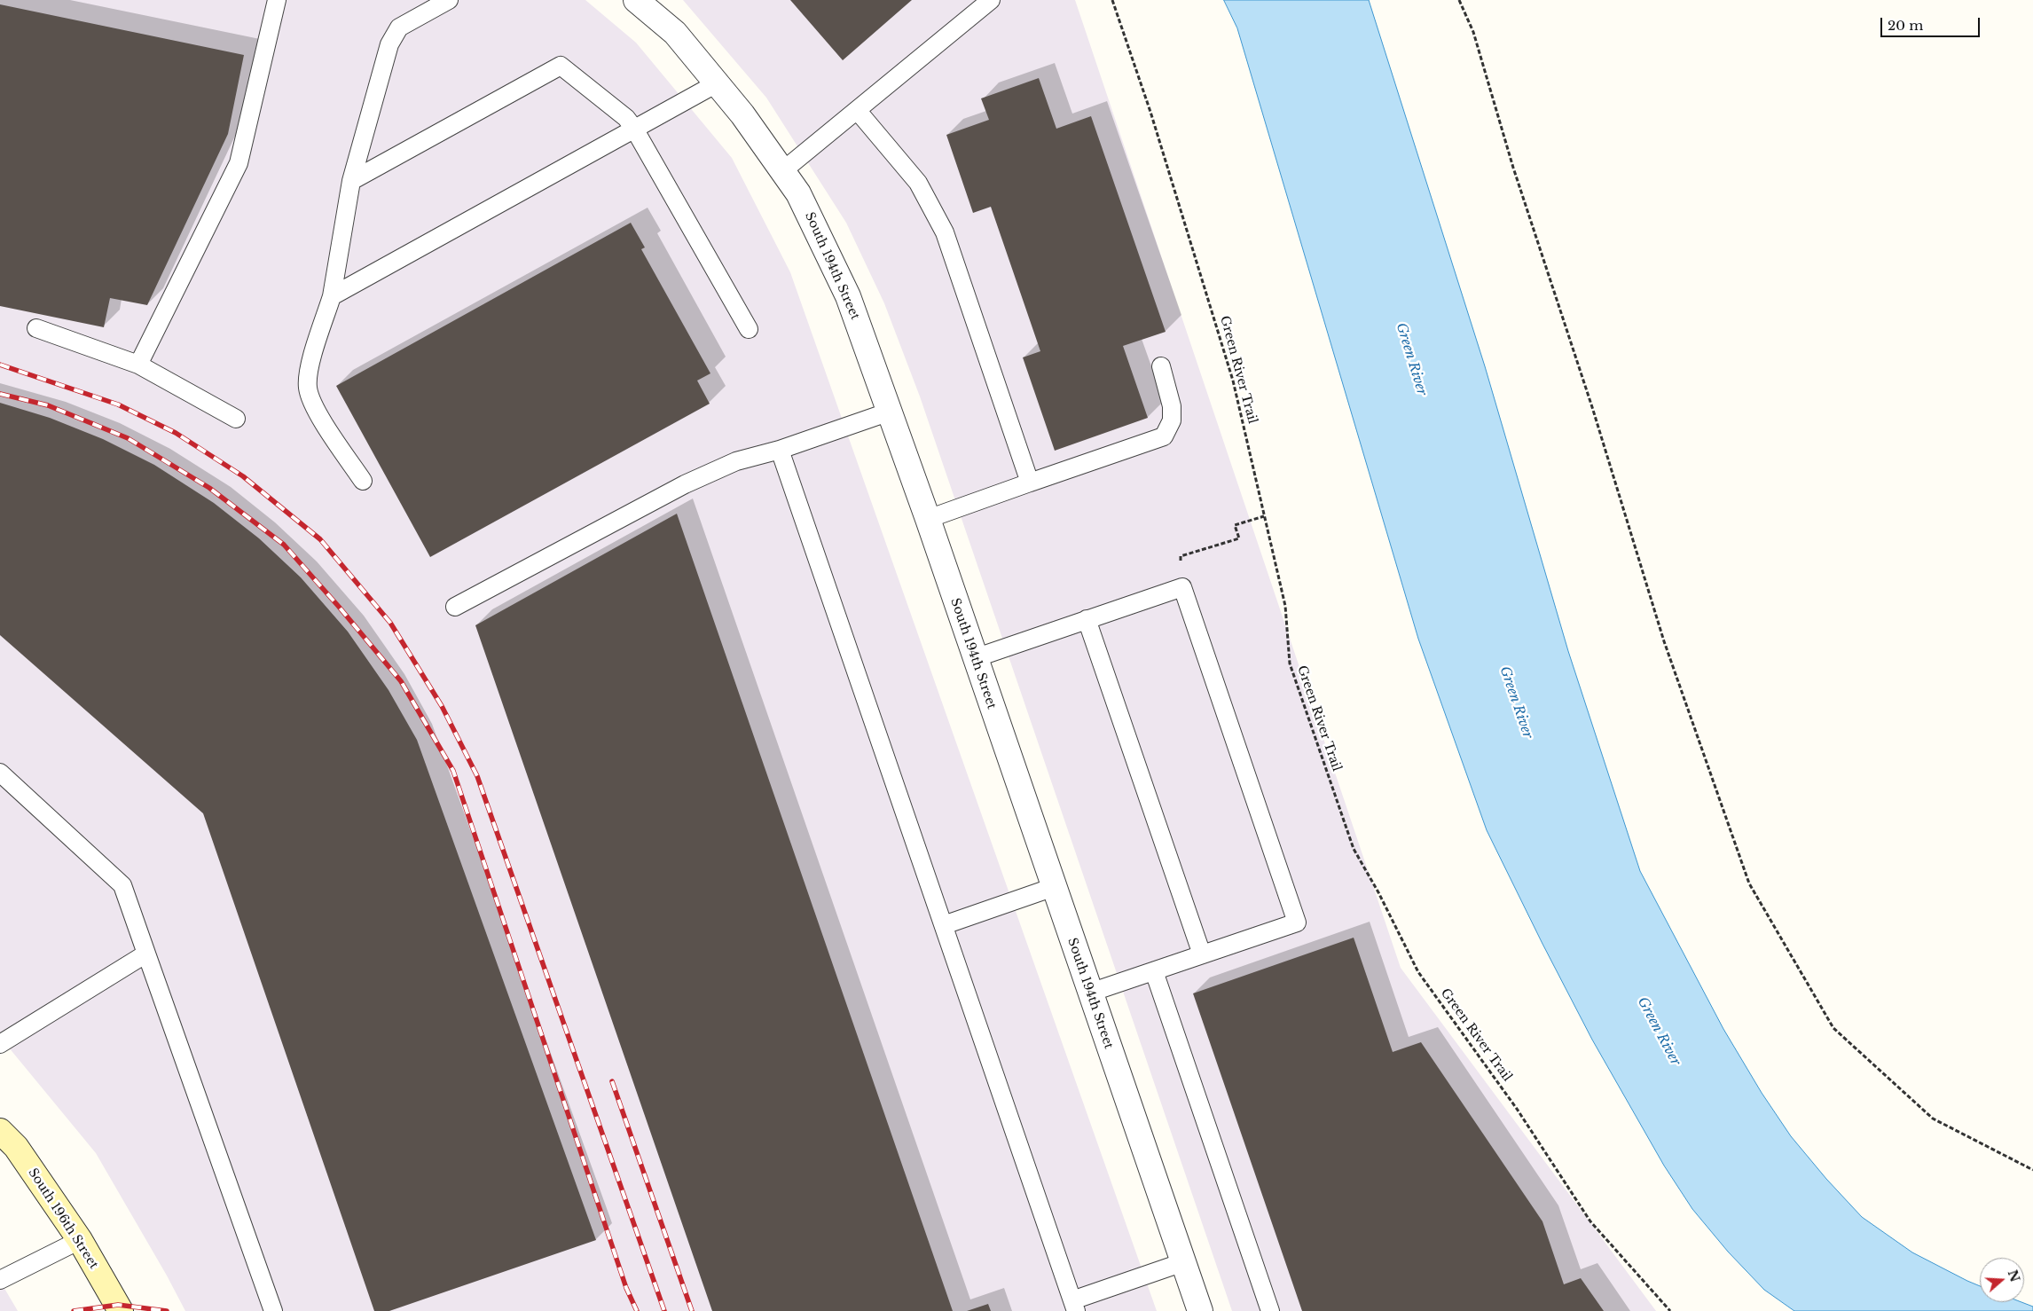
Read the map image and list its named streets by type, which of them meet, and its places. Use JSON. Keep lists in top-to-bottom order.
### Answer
{
  "streets": {
    "main road": ["South 196th Street"],
    "street": ["South 194th Street"],
    "path": ["Green River Trail"]
  },
  "water": ["Green River"],
  "scale_bar": "20 m",
  "north": "right"
}
